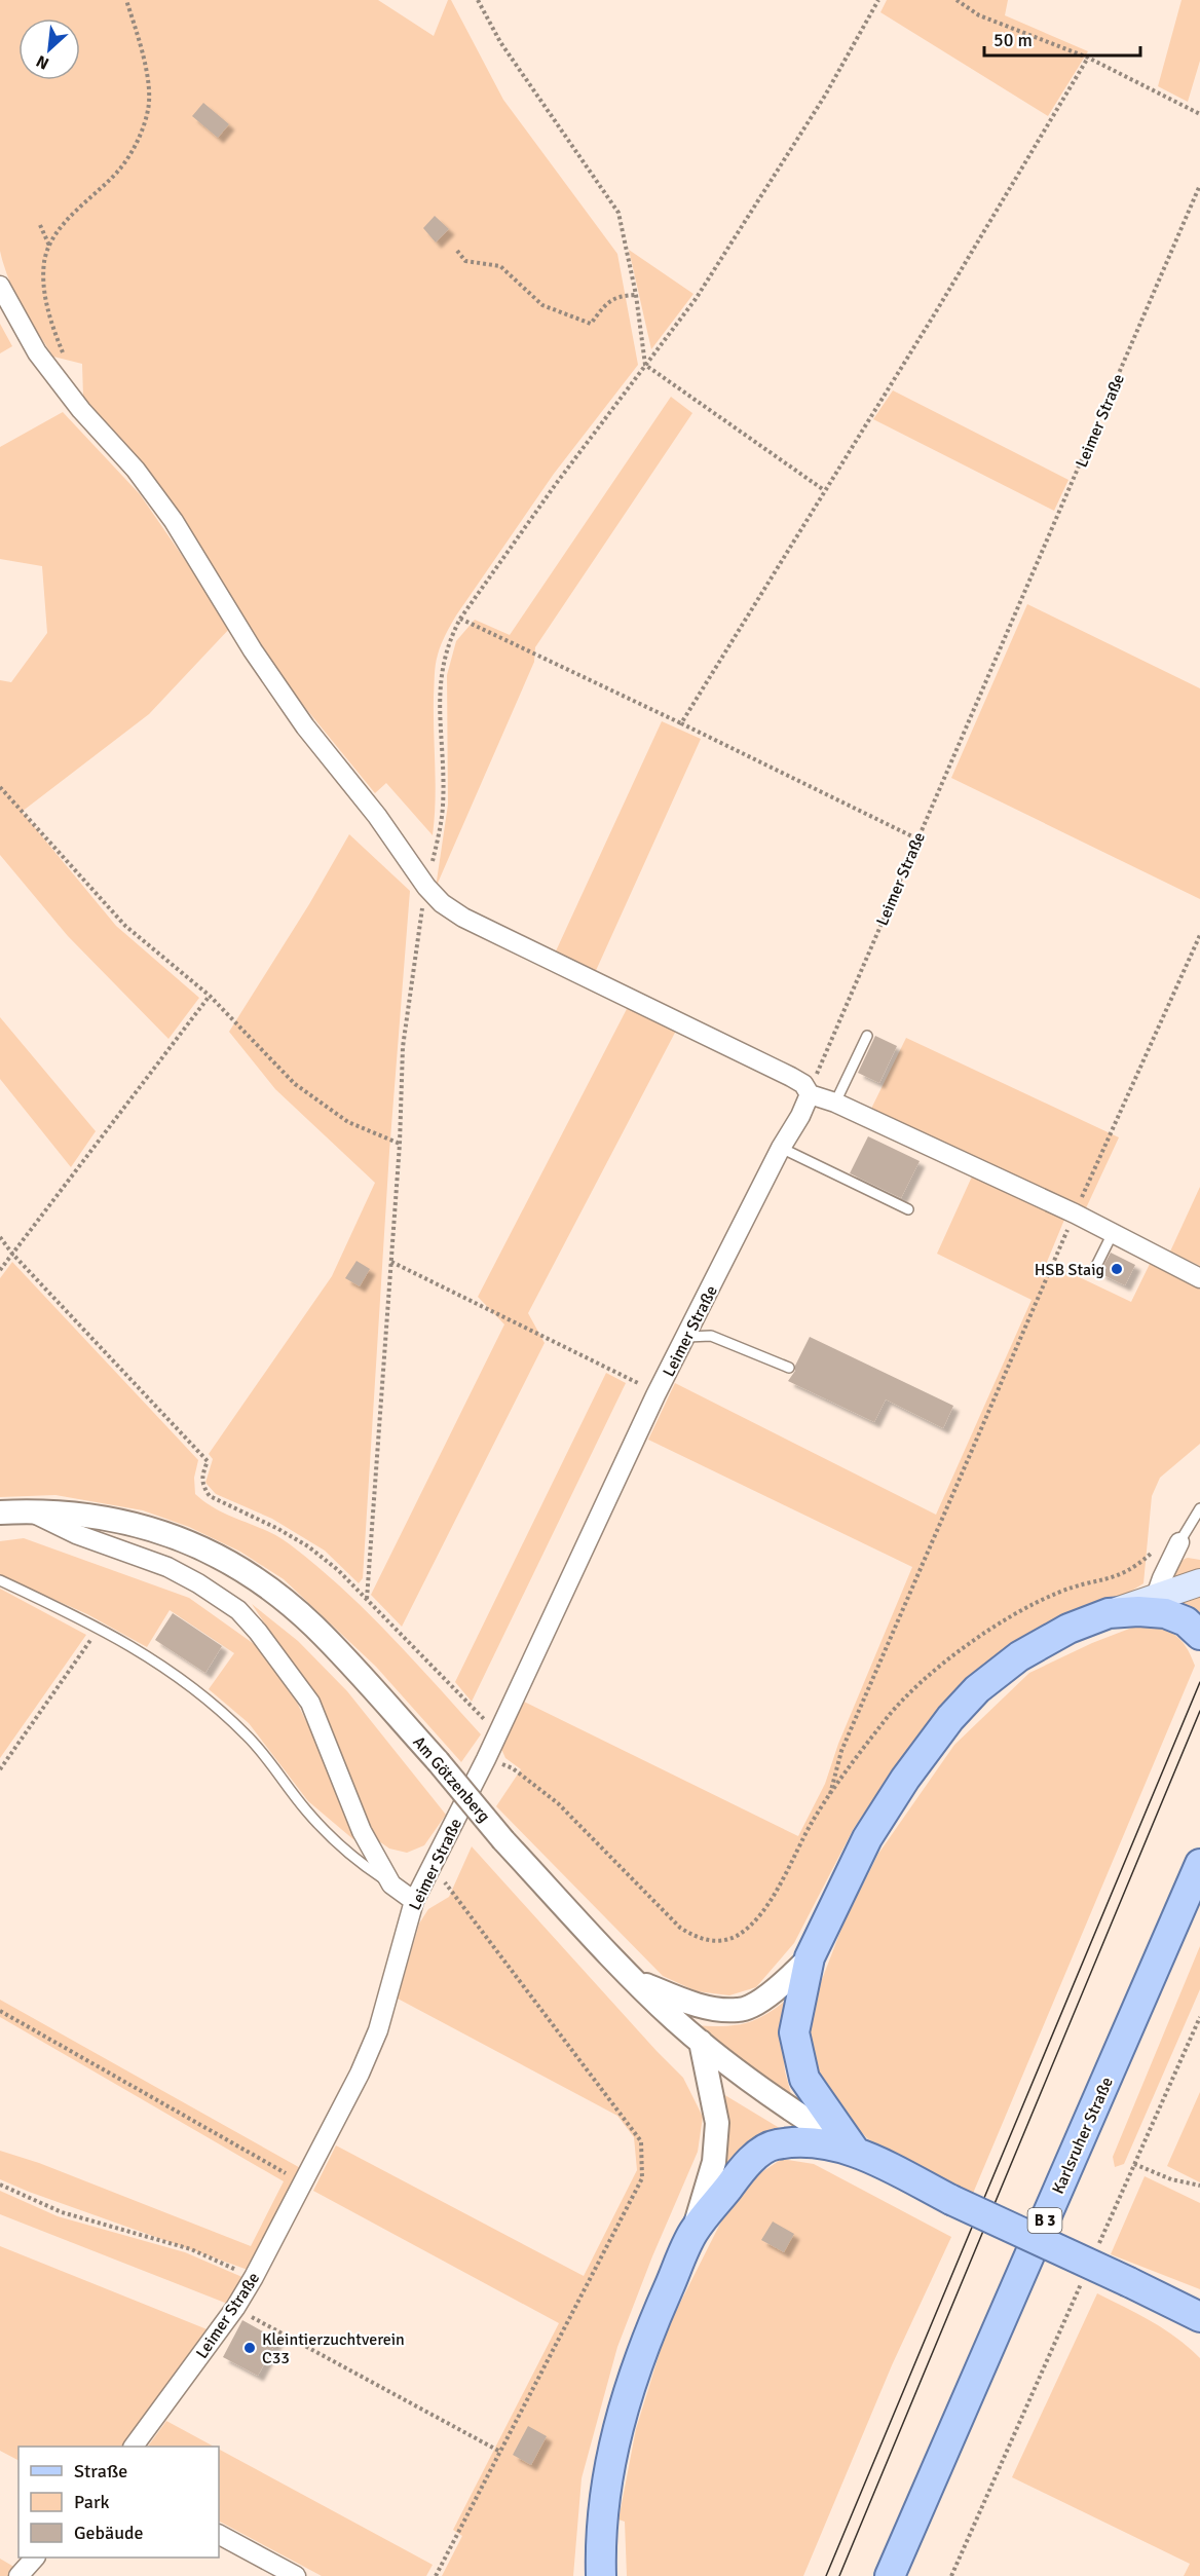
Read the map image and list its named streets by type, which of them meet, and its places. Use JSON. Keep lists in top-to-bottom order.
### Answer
{
  "streets": {
    "main road": ["Karlsruher Straße", "B 3"],
    "street": ["Leimer Straße", "Am Götzenberg"]
  },
  "crossings": [
    ["Am Götzenberg", "B 3"]
  ],
  "places": ["HSB Staig", "Kleintierzuchtverein C33"],
  "legend": ["Straße", "Park", "Gebäude"],
  "scale_bar": "50 m",
  "north": "bottom left"
}
